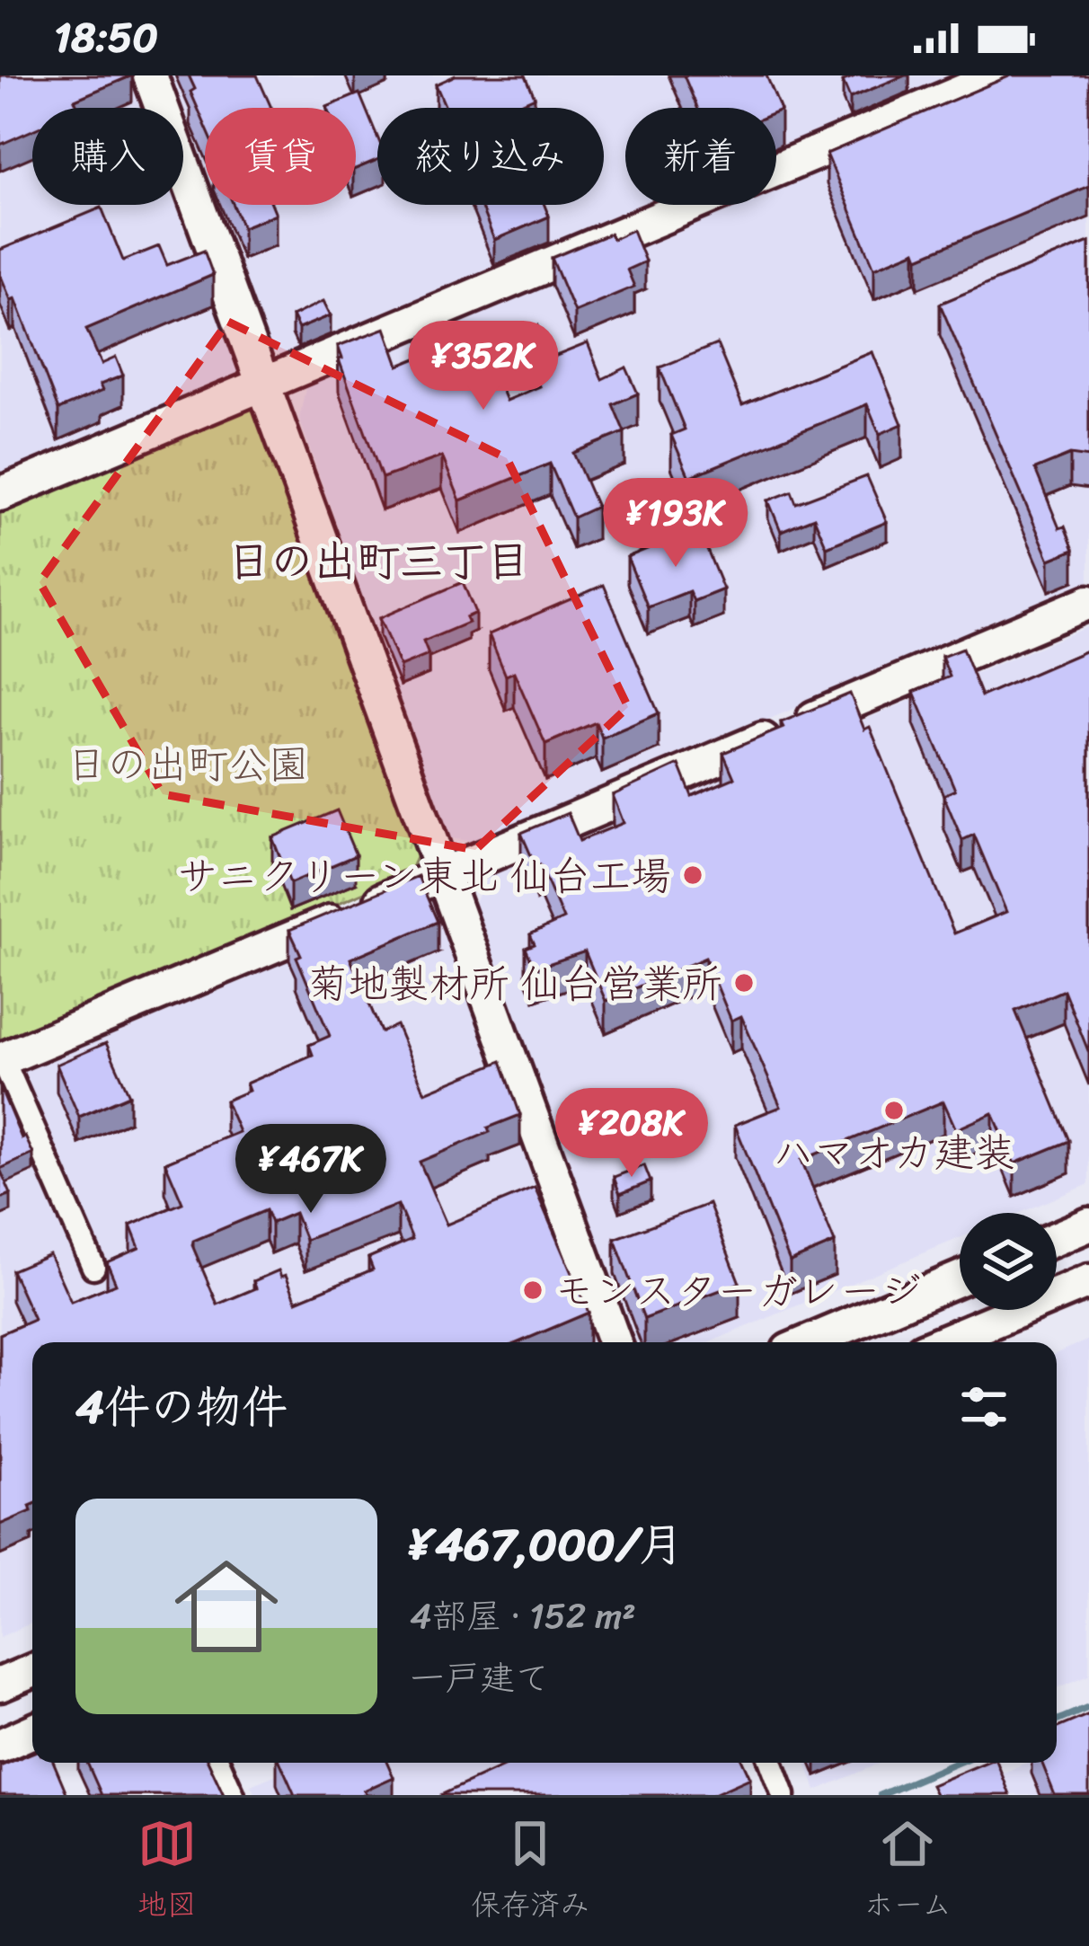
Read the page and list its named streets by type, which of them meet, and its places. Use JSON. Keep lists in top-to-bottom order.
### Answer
{
  "districts": ["日の出町三丁目"],
  "parks": ["日の出町公園"],
  "places": [
    "サニクリーン東北 仙台工場",
    "菊地製材所 仙台営業所",
    "ハマオカ建装",
    "モンスターガレージ"
  ],
  "page": {
    "status": "18:50",
    "chip": [
      "購入",
      "賃貸",
      "絞り込み",
      "新着"
    ],
    "price": [
      "¥352K",
      "¥193K",
      "¥208K",
      "¥467K"
    ],
    "heading": "4件の物件",
    "list": [
      {
        "name": "¥467,000/月",
        "note": "4部屋 · 152 m² · 一戸建て"
      }
    ],
    "tabs": ["地図", "保存済み", "ホーム"]
  }
}
